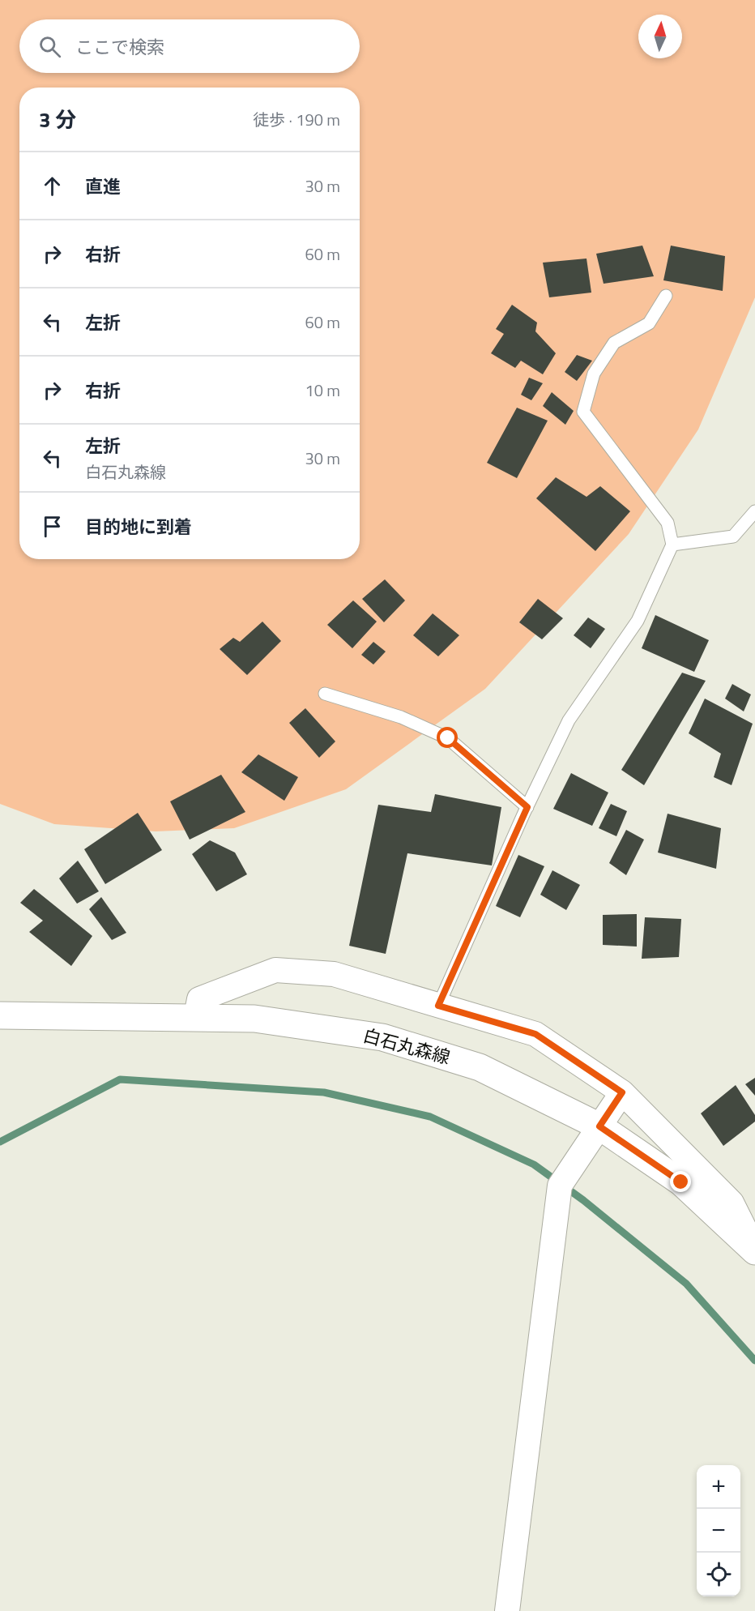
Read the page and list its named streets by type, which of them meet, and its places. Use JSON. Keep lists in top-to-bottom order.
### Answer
{
  "streets": {
    "main road": ["白石丸森線"]
  },
  "north": "top",
  "page": {
    "search": "ここで検索",
    "heading": ["3 分", "徒歩 · 190 m"],
    "list": [
      ["直進", "30 m"],
      ["右折", "60 m"],
      ["左折", "60 m"],
      ["右折", "10 m"],
      ["左折", "白石丸森線", "30 m"],
      "目的地に到着"
    ],
    "map_buttons": ["+", "−"]
  }
}
